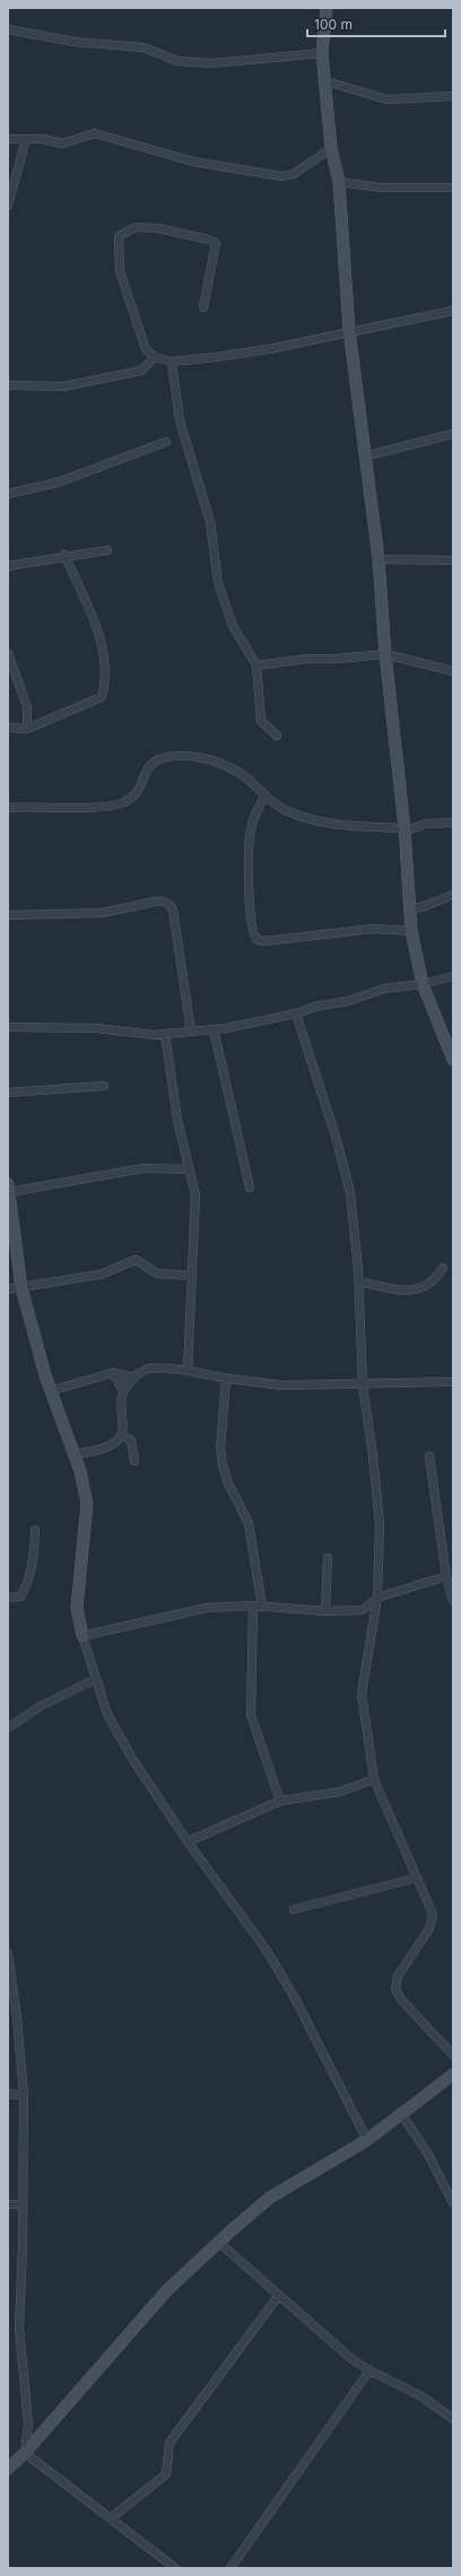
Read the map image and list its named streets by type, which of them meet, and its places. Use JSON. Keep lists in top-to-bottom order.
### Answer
{
  "scale_bar": "100 m"
}
